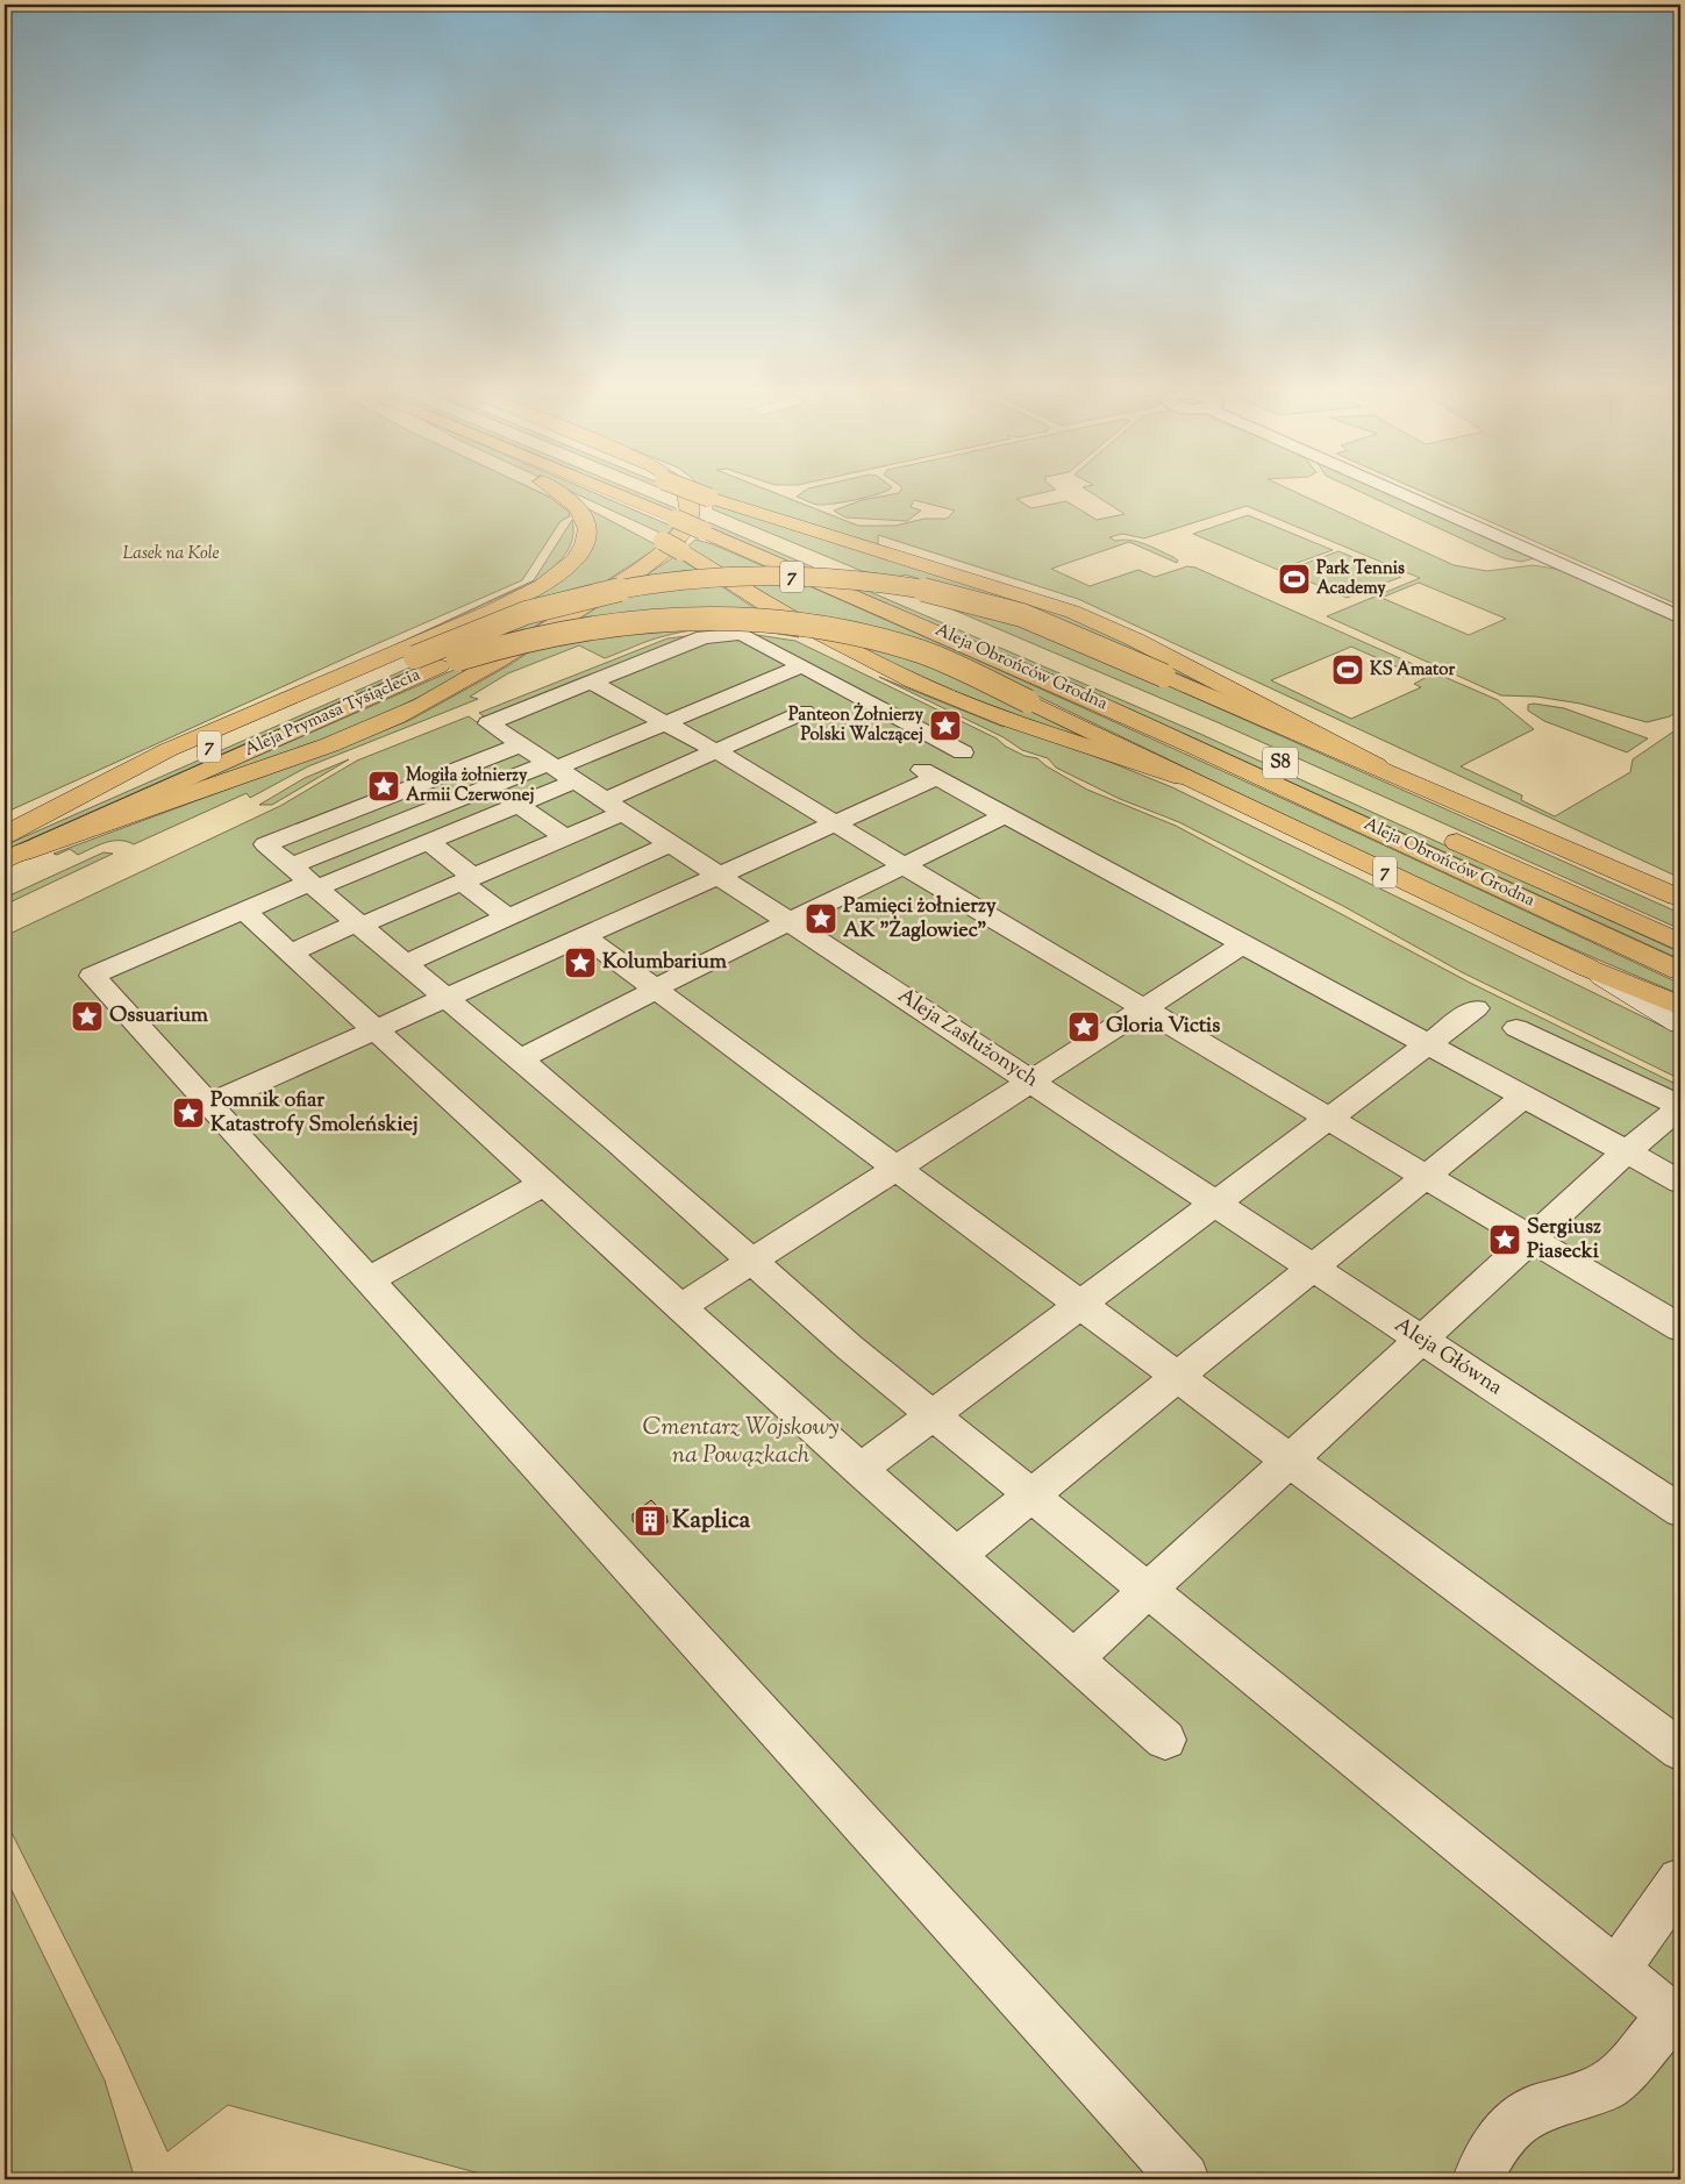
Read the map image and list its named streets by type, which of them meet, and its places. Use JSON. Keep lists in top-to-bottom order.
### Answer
{
  "streets": {
    "main road": [
      "7",
      "Aleja Obrońców Grodna",
      "Aleja Prymasa Tysiąclecia",
      "S8"
    ],
    "street": ["Aleja Zasłużonych", "Aleja Główna"]
  },
  "crossings": [
    ["7", "Aleja Obrońców Grodna"],
    ["7", "Aleja Prymasa Tysiąclecia"],
    ["Aleja Obrońców Grodna", "Aleja Prymasa Tysiąclecia"],
    ["Aleja Zasłużonych", "Aleja Główna"]
  ],
  "parks": ["Lasek na Kole", "Cmentarz Wojskowy na Powązkach"],
  "places": {
    "sports": ["Park Tennis Academy", "KS Amator"],
    "place": [
      "Panteon Żołnierzy Polski Walczącej",
      "Mogiła żołnierzy Armii Czerwonej",
      "Pamięci żołnierzy AK \"Żaglowiec\"",
      "Kolumbarium",
      "Ossuarium",
      "Gloria Victis",
      "Pomnik ofiar Katastrofy Smoleńskiej",
      "Sergiusz Piasecki"
    ],
    "building": ["Kaplica"]
  }
}
